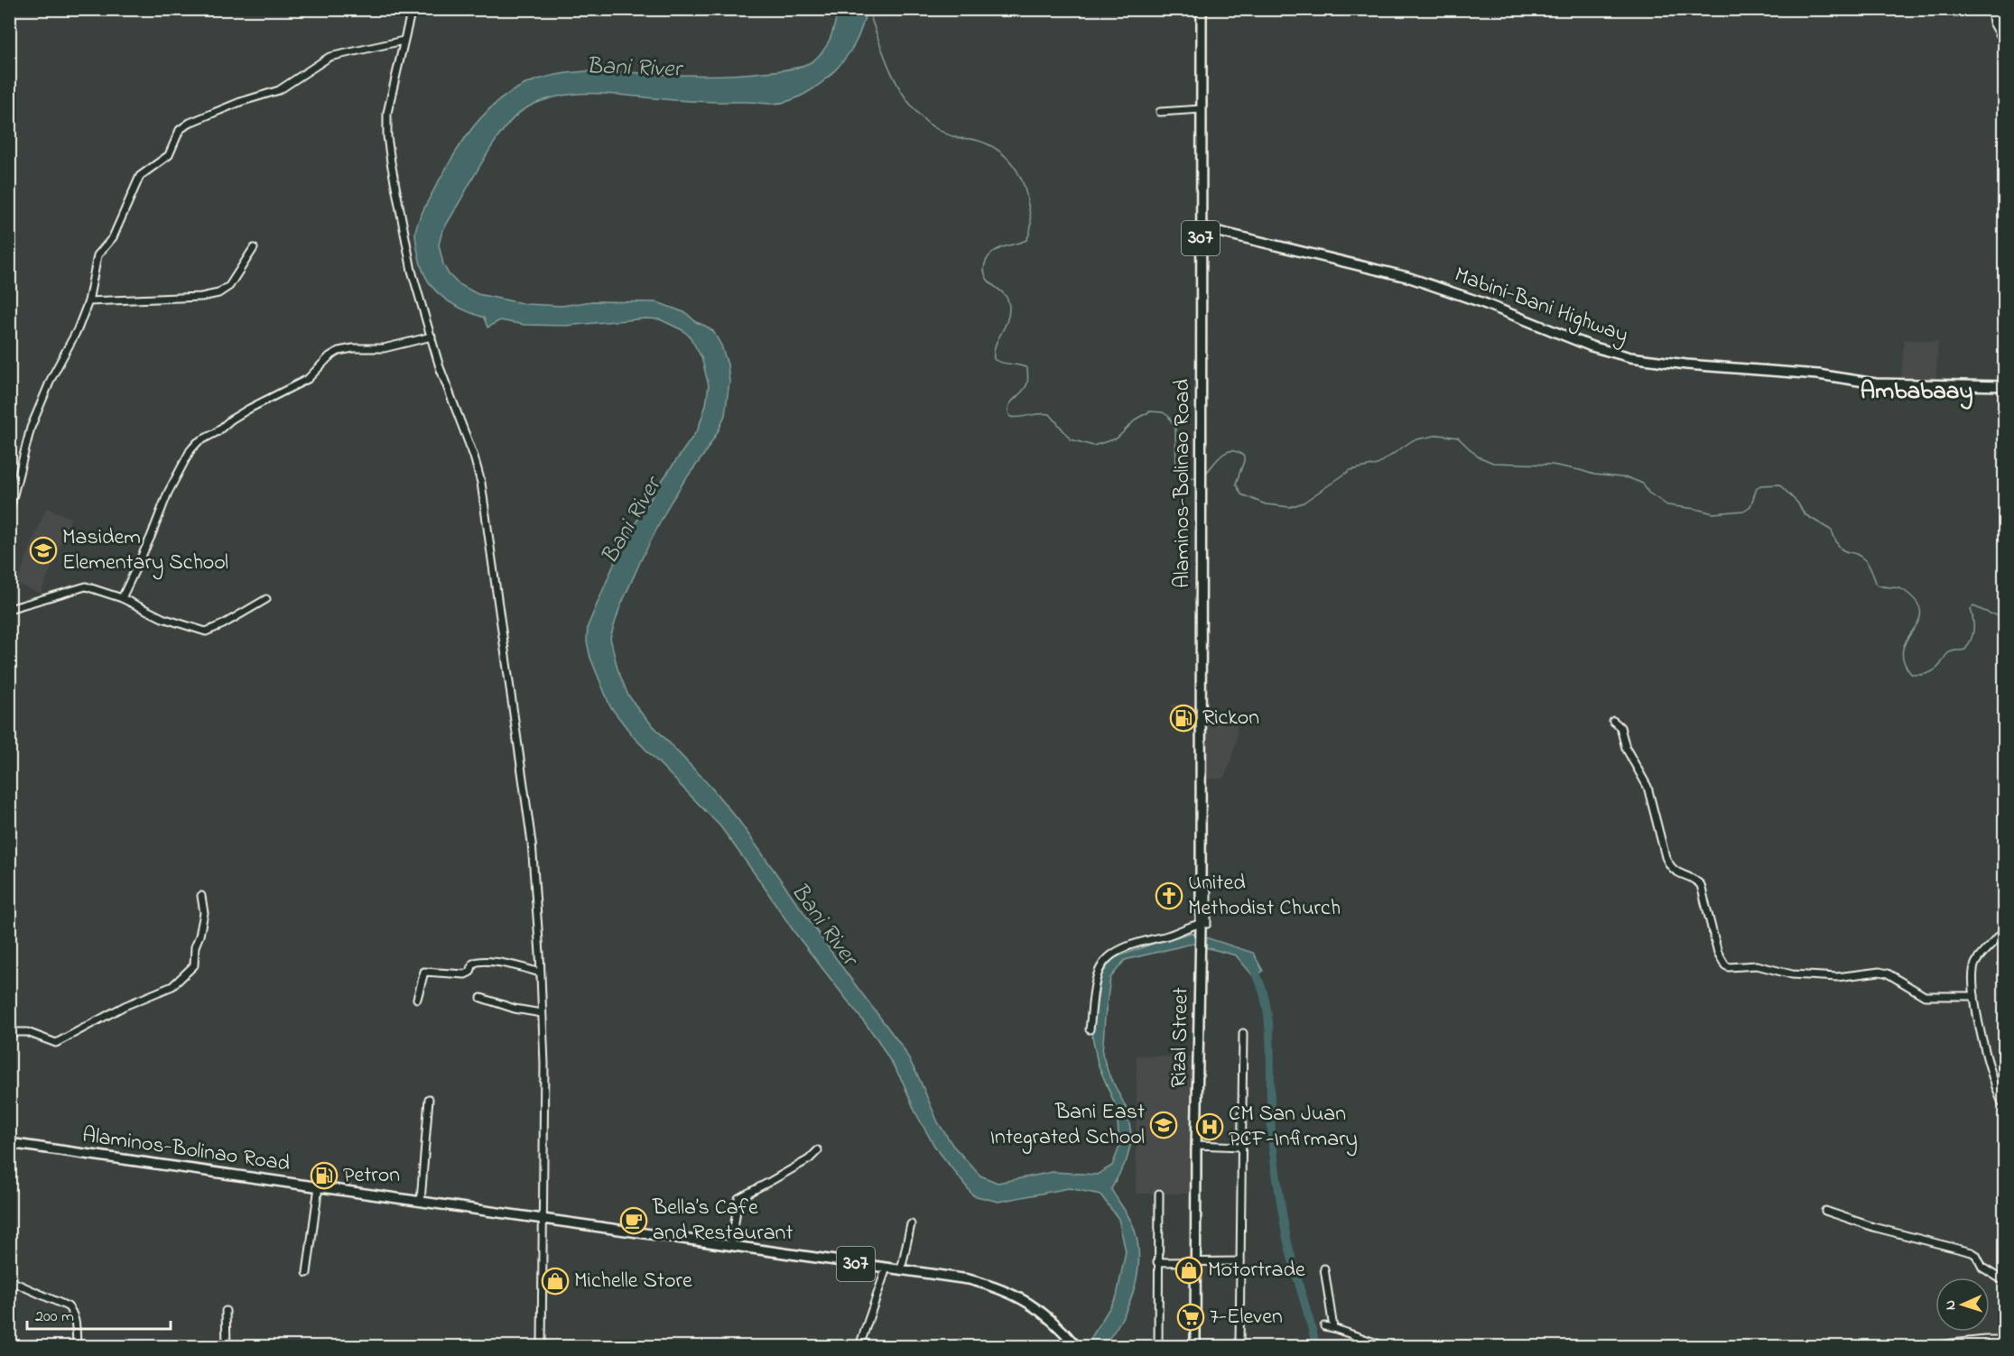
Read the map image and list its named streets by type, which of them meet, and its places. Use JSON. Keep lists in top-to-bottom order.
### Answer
{
  "streets": {
    "main road": [
      "307",
      "Mabini-Bani Highway",
      "Alaminos-Bolinao Road",
      "Rizal Street"
    ]
  },
  "crossings": [
    ["Mabini-Bani Highway", "Alaminos-Bolinao Road"],
    ["Alaminos-Bolinao Road", "Rizal Street"]
  ],
  "districts": ["Ambabaay"],
  "water": ["Bani River"],
  "places": {
    "school or university": ["Masidem Elementary School", "Bani East Integrated School"],
    "fuel station": ["Rickon", "Petron"],
    "church": ["United Methodist Church"],
    "hospital": ["CM San Juan PCF-Infirmary"],
    "cafe": ["Bella’s Cafe and Restaurant"],
    "shop": ["Motortrade", "Michelle Store"],
    "supermarket": ["7-Eleven"]
  },
  "scale_bar": "200 m",
  "north": "left"
}
